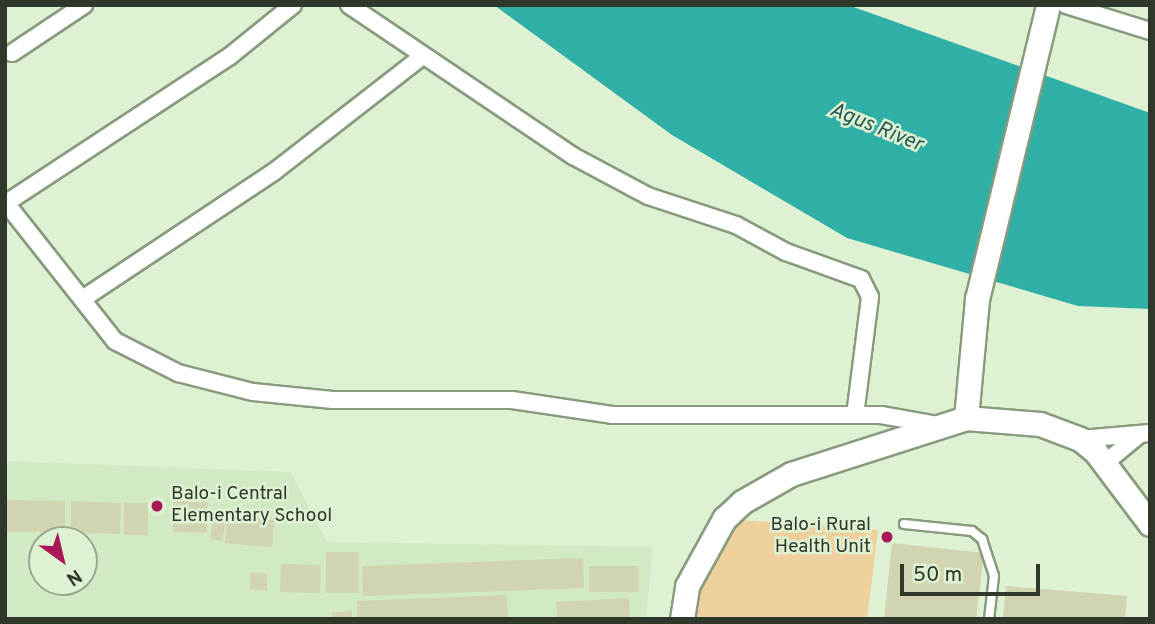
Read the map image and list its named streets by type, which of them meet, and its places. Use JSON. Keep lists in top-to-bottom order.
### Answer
{
  "water": ["Agus River"],
  "places": ["Balo-i Central Elementary School", "Balo-i Rural Health Unit"],
  "scale_bar": "50 m",
  "north": "bottom right"
}
